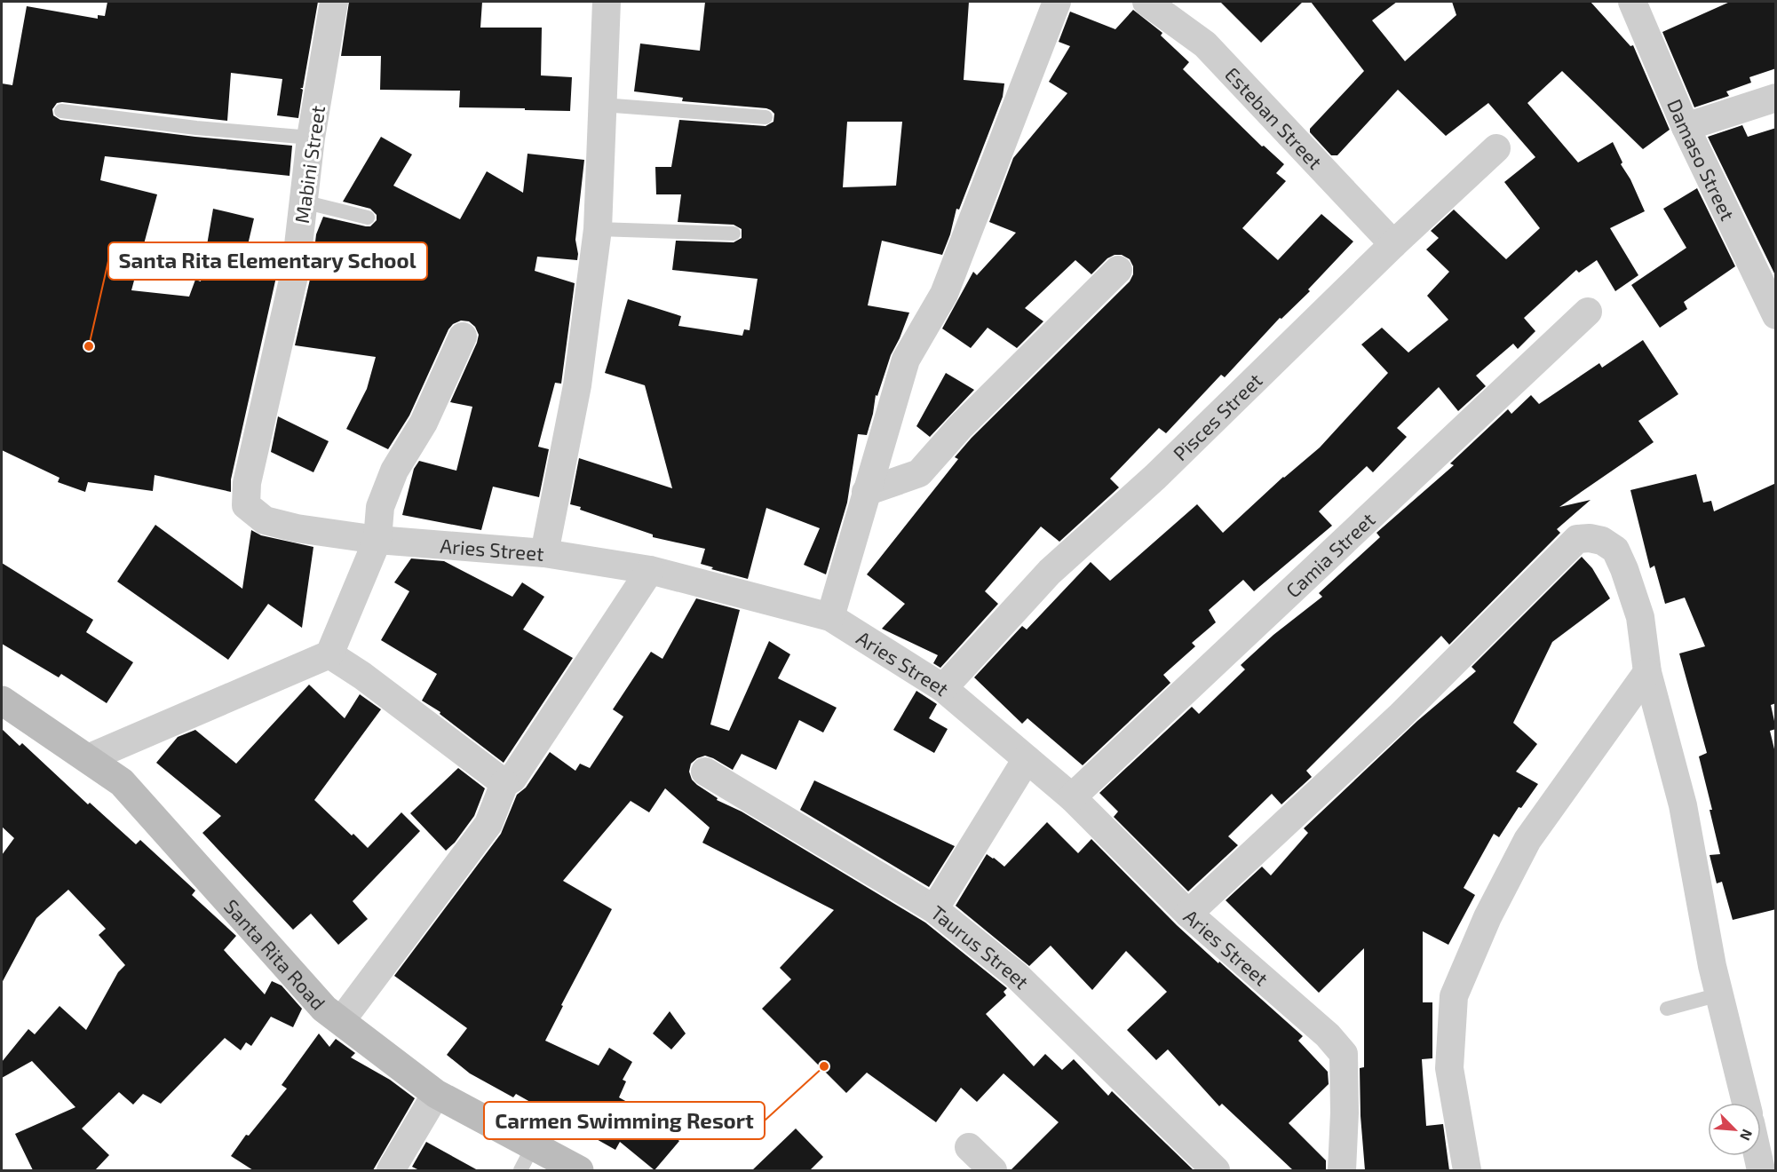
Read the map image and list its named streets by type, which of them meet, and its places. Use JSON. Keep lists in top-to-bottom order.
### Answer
{
  "streets": {
    "main road": ["Santa Rita Road"],
    "street": [
      "Esteban Street",
      "Damaso Street",
      "Mabini Street",
      "Pisces Street",
      "Aries Street",
      "Camia Street",
      "Taurus Street"
    ]
  },
  "crossings": [
    ["Esteban Street", "Pisces Street"],
    ["Mabini Street", "Aries Street"],
    ["Pisces Street", "Aries Street"],
    ["Aries Street", "Camia Street"]
  ],
  "places": ["Santa Rita Elementary School", "Carmen Swimming Resort"],
  "north": "bottom right"
}
